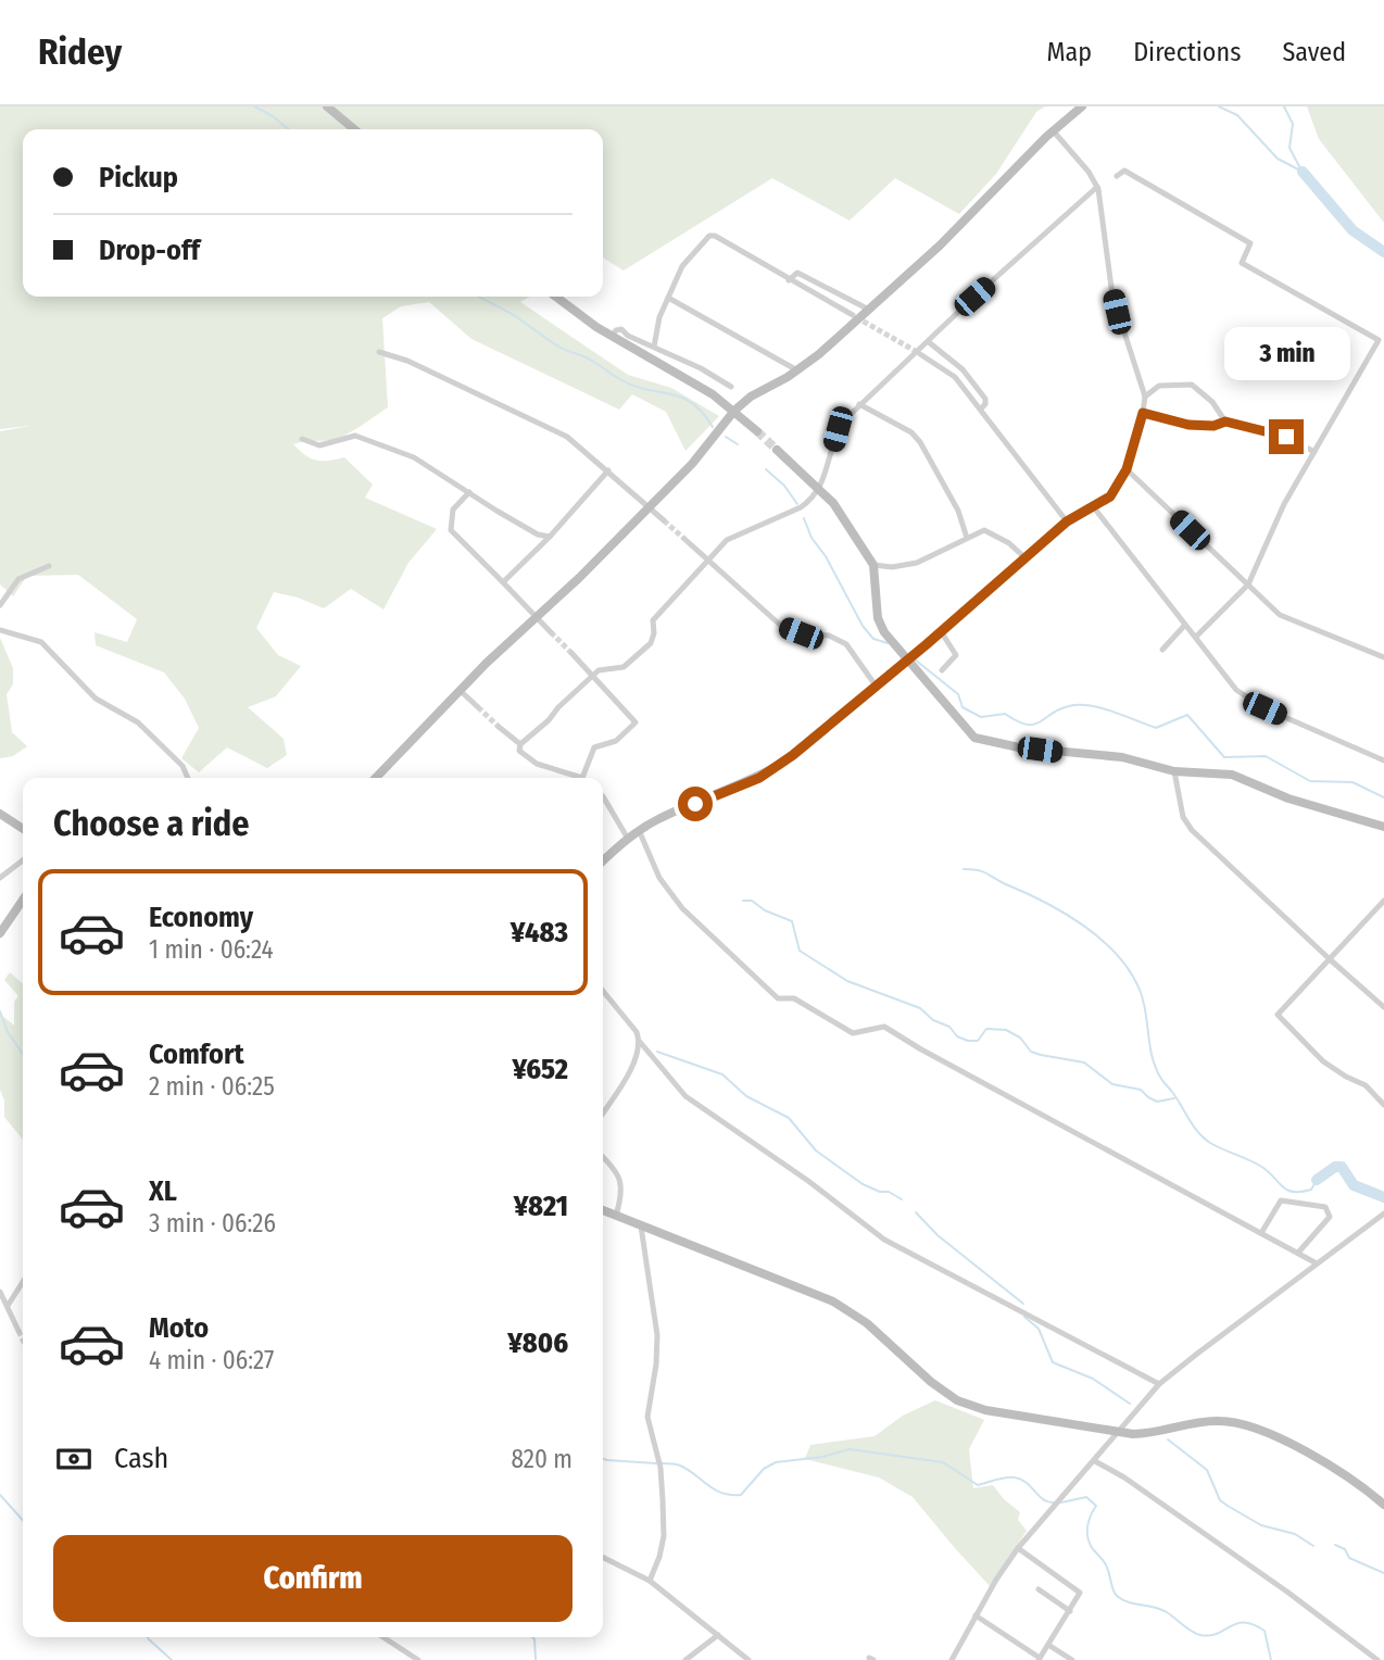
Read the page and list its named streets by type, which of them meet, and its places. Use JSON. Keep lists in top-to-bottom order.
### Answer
{
  "page": {
    "header": "Ridey",
    "nav": ["Map", "Directions", "Saved"],
    "banner": ["Pickup", "Drop-off"],
    "bubble": "3 min",
    "heading": "Choose a ride",
    "list": [
      {
        "name": "Economy",
        "note": "1 min · 06:24",
        "value": "¥483"
      },
      {
        "name": "Comfort",
        "note": "2 min · 06:25",
        "value": "¥652"
      },
      {
        "name": "XL",
        "note": "3 min · 06:26",
        "value": "¥821"
      },
      {
        "name": "Moto",
        "note": "4 min · 06:27",
        "value": "¥806"
      }
    ],
    "pay": ["Cash", "820 m"],
    "buttons": "Confirm"
  }
}
